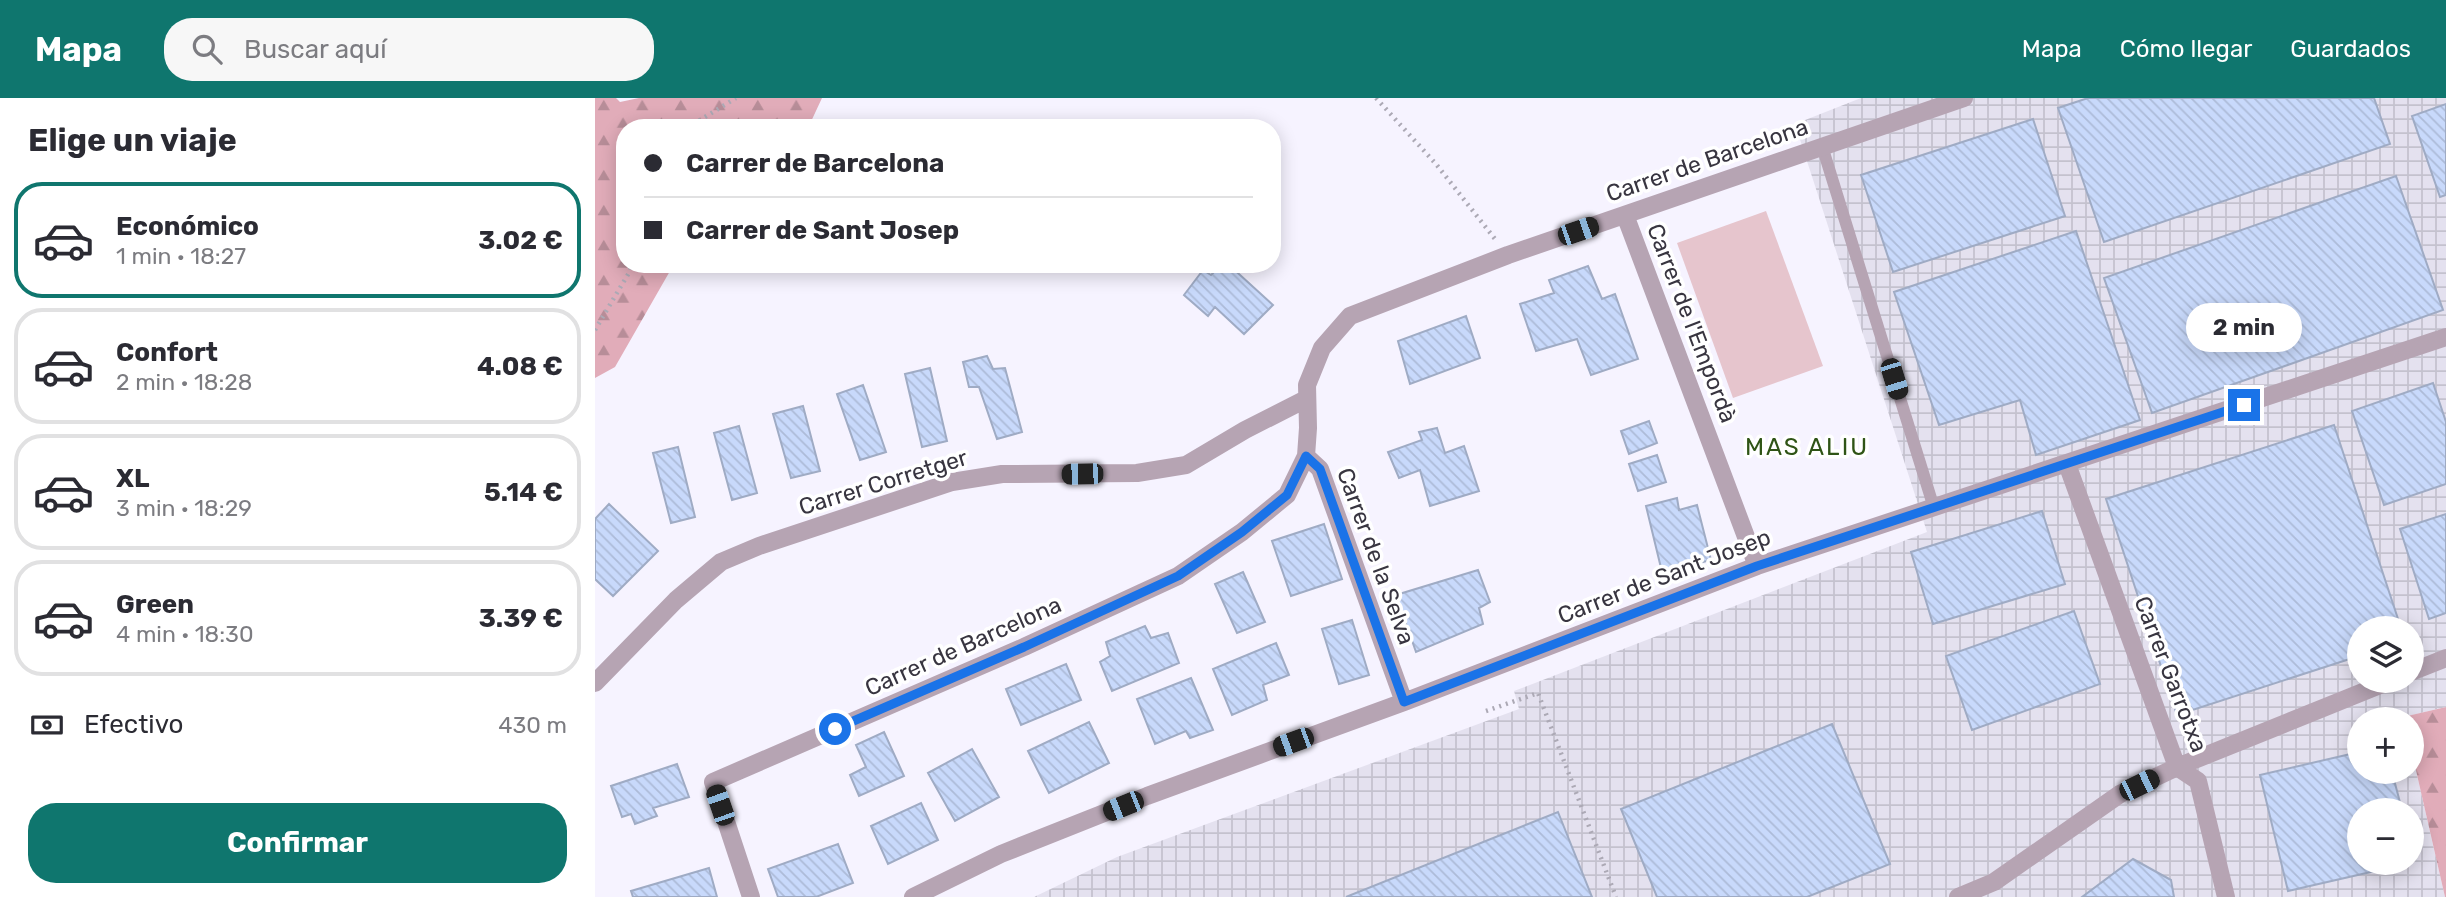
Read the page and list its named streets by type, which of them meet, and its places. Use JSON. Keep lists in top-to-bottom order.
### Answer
{
  "streets": {
    "street": [
      "Carrer de Barcelona",
      "Carrer de l'Empordà",
      "Carrer Corretger",
      "Carrer de la Selva",
      "Carrer de Sant Josep",
      "Carrer Garrotxa"
    ]
  },
  "crossings": [
    ["Carrer de Barcelona", "Carrer de l'Empordà"],
    ["Carrer de Barcelona", "Carrer de la Selva"],
    ["Carrer de l'Empordà", "Carrer de Sant Josep"],
    ["Carrer Corretger", "Carrer de la Selva"],
    ["Carrer de la Selva", "Carrer de Sant Josep"],
    ["Carrer de Sant Josep", "Carrer Garrotxa"]
  ],
  "districts": ["MAS ALIU"],
  "page": {
    "header": "Mapa",
    "search": "Buscar aquí",
    "nav": ["Mapa", "Cómo llegar", "Guardados"],
    "heading": "Elige un viaje",
    "banner": ["Carrer de Barcelona", "Carrer de Sant Josep"],
    "list": [
      {
        "name": "Económico",
        "note": "1 min · 18:27",
        "value": "3.02 €"
      },
      {
        "name": "Confort",
        "note": "2 min · 18:28",
        "value": "4.08 €"
      },
      {
        "name": "XL",
        "note": "3 min · 18:29",
        "value": "5.14 €"
      },
      {
        "name": "Green",
        "note": "4 min · 18:30",
        "value": "3.39 €"
      }
    ],
    "bubble": "2 min",
    "map_buttons": ["+", "−"],
    "pay": ["Efectivo", "430 m"],
    "buttons": "Confirmar"
  }
}
